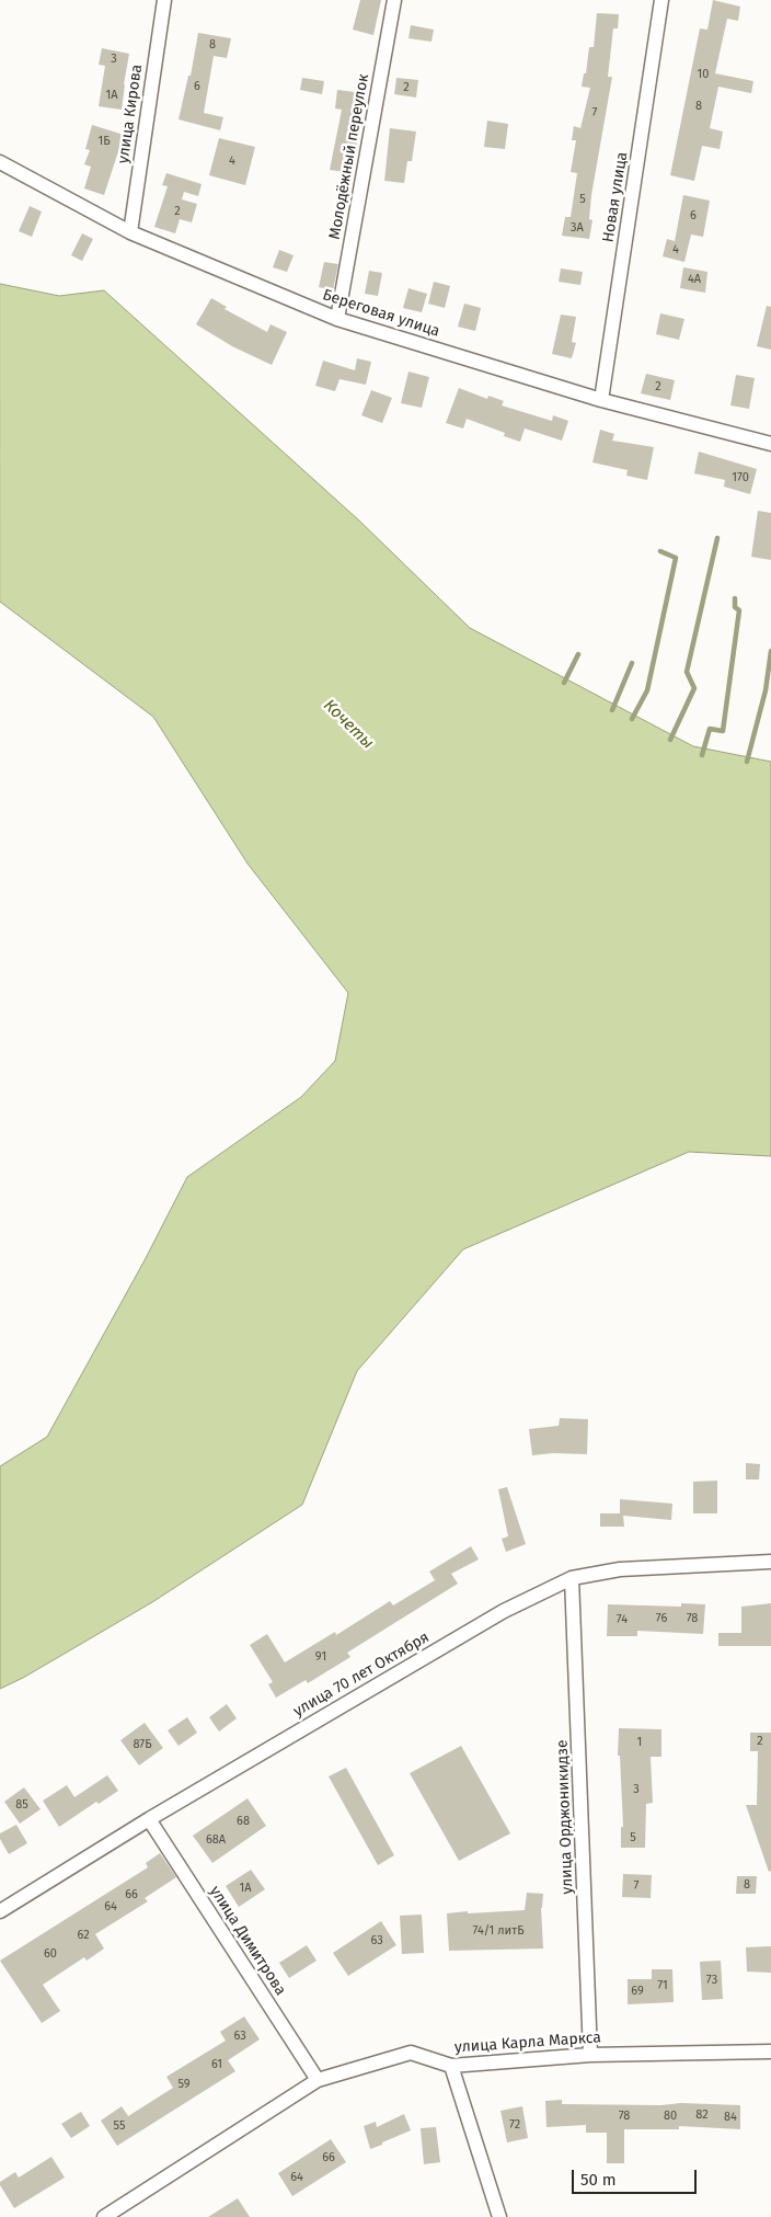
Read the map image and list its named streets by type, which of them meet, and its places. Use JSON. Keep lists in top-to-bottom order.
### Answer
{
  "streets": {
    "street": [
      "улица Кирова",
      "Молодёжный переулок",
      "Новая улица",
      "Береговая улица",
      "улица 70 лет Октября",
      "улица Орджоникидзе",
      "улица Димитрова",
      "улица Карла Маркса"
    ]
  },
  "crossings": [
    ["улица Кирова", "Береговая улица"],
    ["Молодёжный переулок", "Береговая улица"],
    ["Новая улица", "Береговая улица"],
    ["улица 70 лет Октября", "улица Орджоникидзе"],
    ["улица 70 лет Октября", "улица Димитрова"],
    ["улица Орджоникидзе", "улица Карла Маркса"],
    ["улица Димитрова", "улица Карла Маркса"]
  ],
  "water": ["Кочеты"],
  "house_numbers": [
    "8",
    "3",
    "10",
    "6",
    "2",
    "1А",
    "8",
    "7",
    "1Б",
    "4",
    "5",
    "2",
    "6",
    "3А",
    "4",
    "4А",
    "2",
    "170",
    "76",
    "78",
    "74",
    "91",
    "2",
    "1",
    "87Б",
    "3",
    "85",
    "68",
    "5",
    "68А",
    "8",
    "7",
    "1А",
    "66",
    "64",
    "74/1 литБ",
    "62",
    "63",
    "60",
    "73",
    "71",
    "69",
    "63",
    "61",
    "59",
    "82",
    "78",
    "80",
    "84",
    "72",
    "55",
    "66",
    "64"
  ],
  "scale_bar": "50 m"
}
